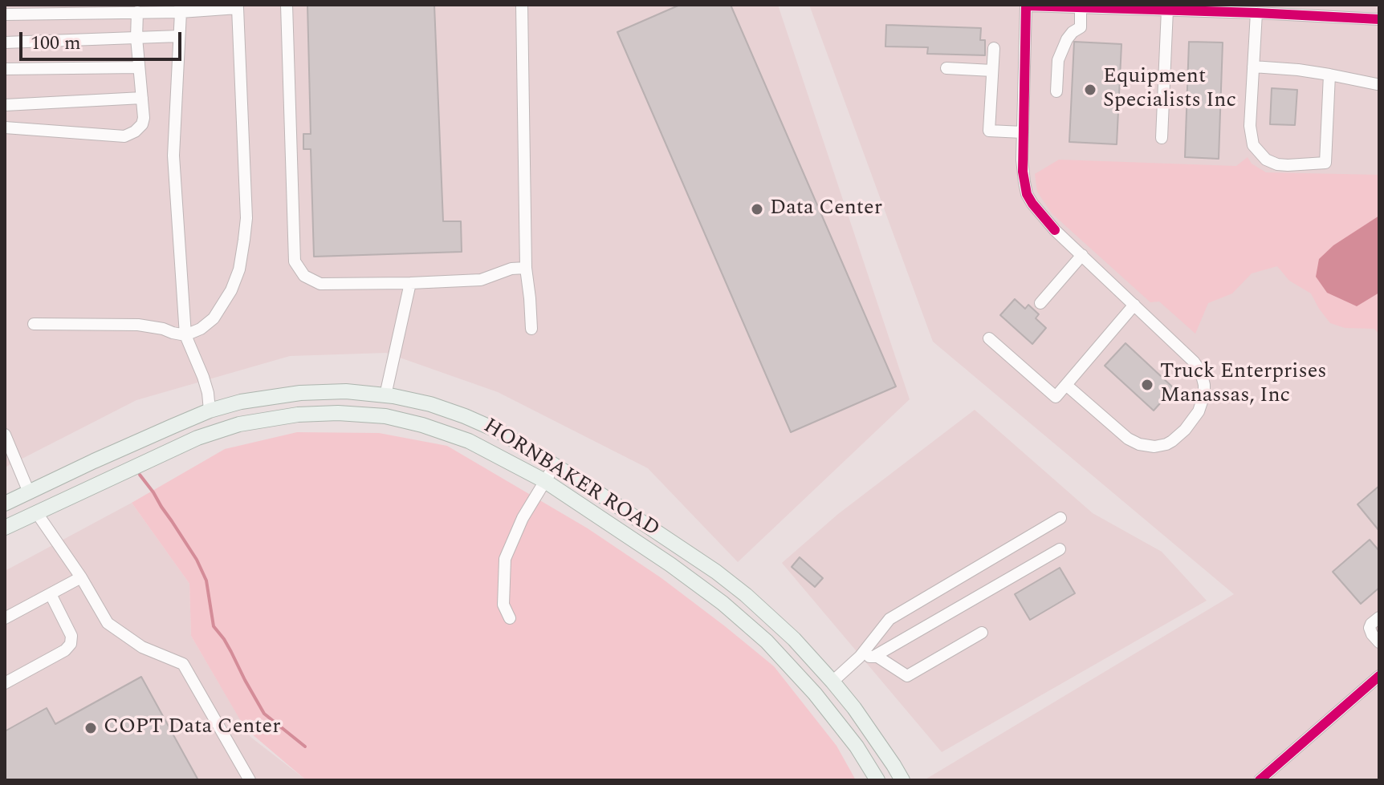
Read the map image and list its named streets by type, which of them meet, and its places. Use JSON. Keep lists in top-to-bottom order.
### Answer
{
  "streets": {
    "main road": ["HORNBAKER ROAD"]
  },
  "places": [
    "Equipment Specialists Inc",
    "Data Center",
    "Truck Enterprises Manassas, Inc",
    "COPT Data Center"
  ],
  "scale_bar": "100 m"
}
